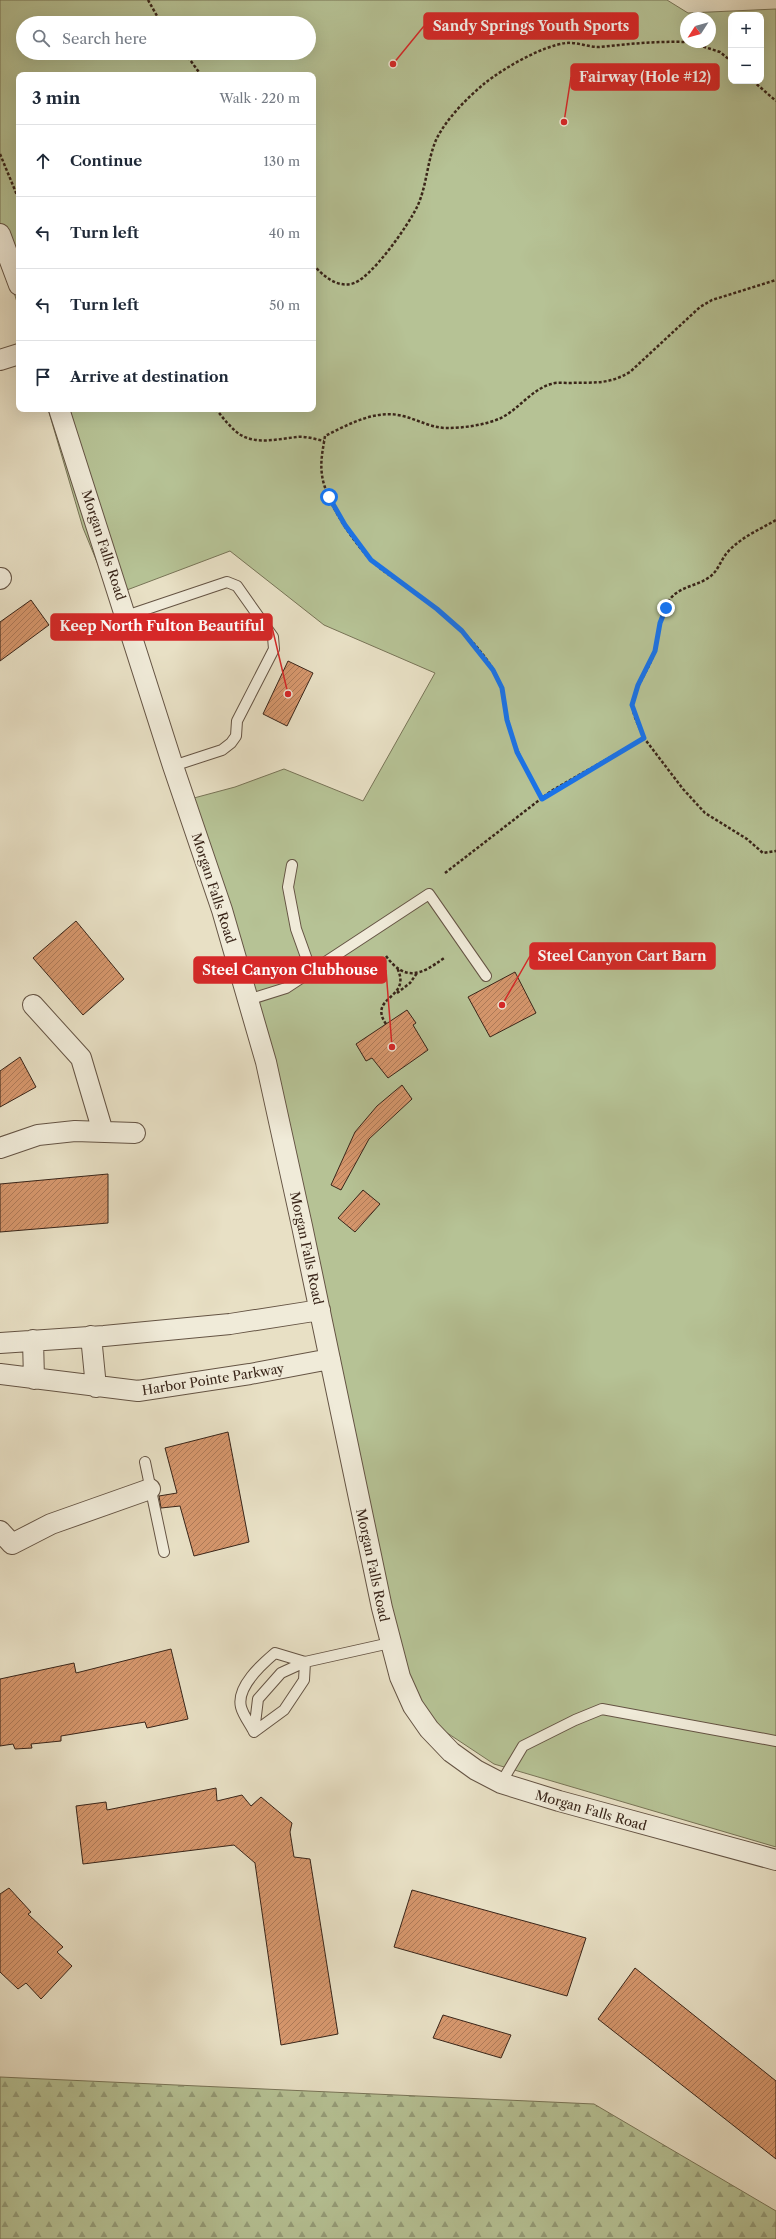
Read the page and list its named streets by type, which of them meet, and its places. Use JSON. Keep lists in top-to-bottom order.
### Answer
{
  "streets": {
    "street": ["Morgan Falls Road", "Harbor Pointe Parkway"]
  },
  "crossings": [
    ["Morgan Falls Road", "Harbor Pointe Parkway"]
  ],
  "places": [
    "Sandy Springs Youth Sports",
    "Fairway (Hole #12)",
    "Keep North Fulton Beautiful",
    "Steel Canyon Cart Barn",
    "Steel Canyon Clubhouse"
  ],
  "north": "bottom left",
  "page": {
    "map_buttons": ["+", "−"],
    "search": "Search here",
    "heading": ["3 min", "Walk · 220 m"],
    "list": [
      ["Continue", "130 m"],
      ["Turn left", "40 m"],
      ["Turn left", "50 m"],
      "Arrive at destination"
    ]
  }
}
